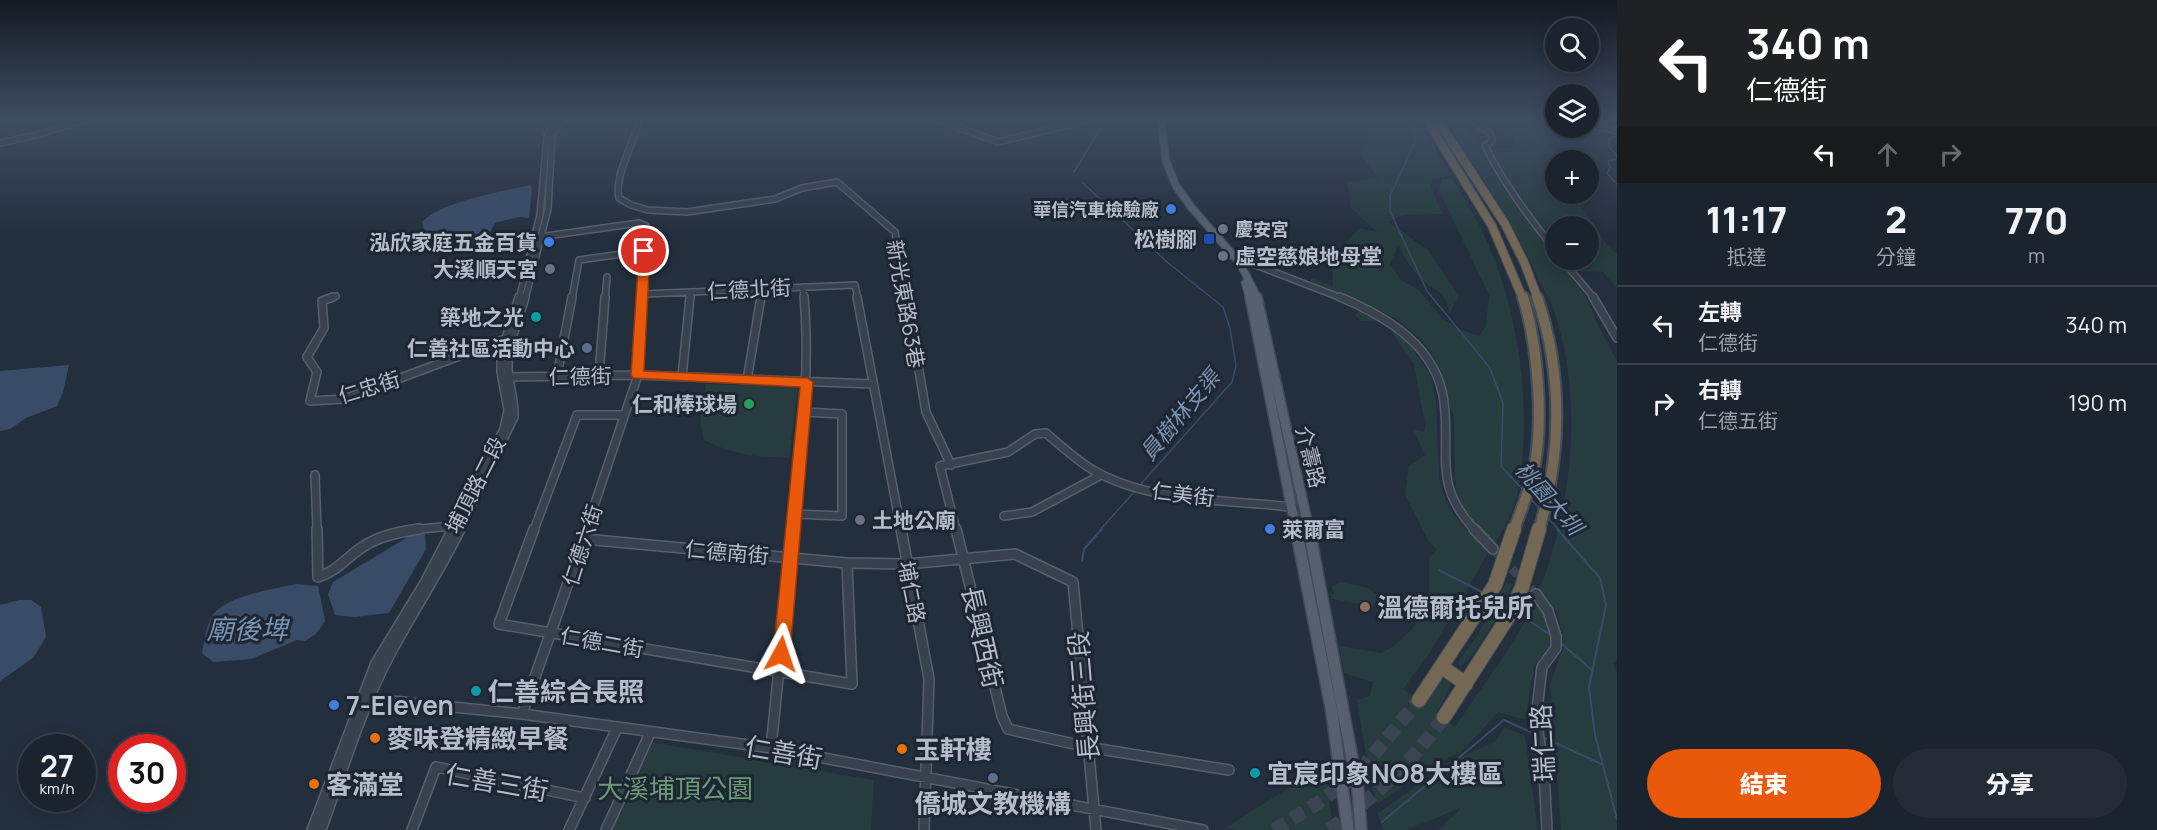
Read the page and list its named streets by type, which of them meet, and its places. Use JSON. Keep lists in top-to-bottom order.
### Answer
{
  "streets": {
    "main road": ["介壽路"],
    "street": [
      "仁德北街",
      "新光東路63巷",
      "仁德街",
      "仁忠街",
      "埔頂路二段",
      "仁美街",
      "仁德六街",
      "仁德南街",
      "埔仁路",
      "長興西街",
      "仁德二街",
      "長興街三段",
      "瑞仁路",
      "仁善街",
      "仁善三街"
    ]
  },
  "crossings": [
    ["仁德北街", "仁德六街"],
    ["仁德北街", "埔仁路"],
    ["新光東路63巷", "仁美街"],
    ["仁德街", "埔頂路二段"],
    ["仁德街", "仁德六街"],
    ["仁德街", "埔仁路"],
    ["仁忠街", "埔頂路二段"],
    ["介壽路", "仁美街"],
    ["埔頂路二段", "仁德六街"],
    ["埔頂路二段", "仁善街"],
    ["仁美街", "長興西街"],
    ["仁德六街", "仁德南街"],
    ["仁德六街", "仁德二街"],
    ["仁德六街", "仁善街"],
    ["仁德南街", "埔仁路"],
    ["仁德南街", "長興西街"],
    ["仁德南街", "仁德二街"],
    ["仁德南街", "長興街三段"],
    ["埔仁路", "仁善街"],
    ["長興西街", "長興街三段"],
    ["長興街三段", "仁善街"]
  ],
  "water": ["員樹林支渠", "桃園大圳", "廟後埤"],
  "parks": ["大溪埔頂公園"],
  "places": {
    "other": [
      "華信汽車檢驗廠",
      "慶安宮",
      "泓欣家庭五金百貨",
      "虛空慈娘地母堂",
      "大溪順天宮",
      "築地之光",
      "仁善社區活動中心",
      "仁和棒球場",
      "土地公廟",
      "萊爾富",
      "溫德爾托兒所",
      "仁善綜合長照",
      "7-Eleven",
      "麥味登精緻早餐",
      "玉軒樓",
      "宜宸印象NO8大樓區",
      "僑城文教機構",
      "客滿堂"
    ],
    "transit": ["松樹腳"]
  },
  "page": {
    "turn": ["340 m", "仁德街"],
    "map_buttons": ["+", "−"],
    "eta": [
      "11:17",
      "抵達",
      "2",
      "分鐘",
      "770",
      "m"
    ],
    "list": [
      {
        "name": "左轉",
        "note": "仁德街",
        "value": "340 m"
      },
      {
        "name": "右轉",
        "note": "仁德五街",
        "value": "190 m"
      }
    ],
    "speed": "27 km/h",
    "limit": "30",
    "buttons": ["結束", "分享"]
  }
}
